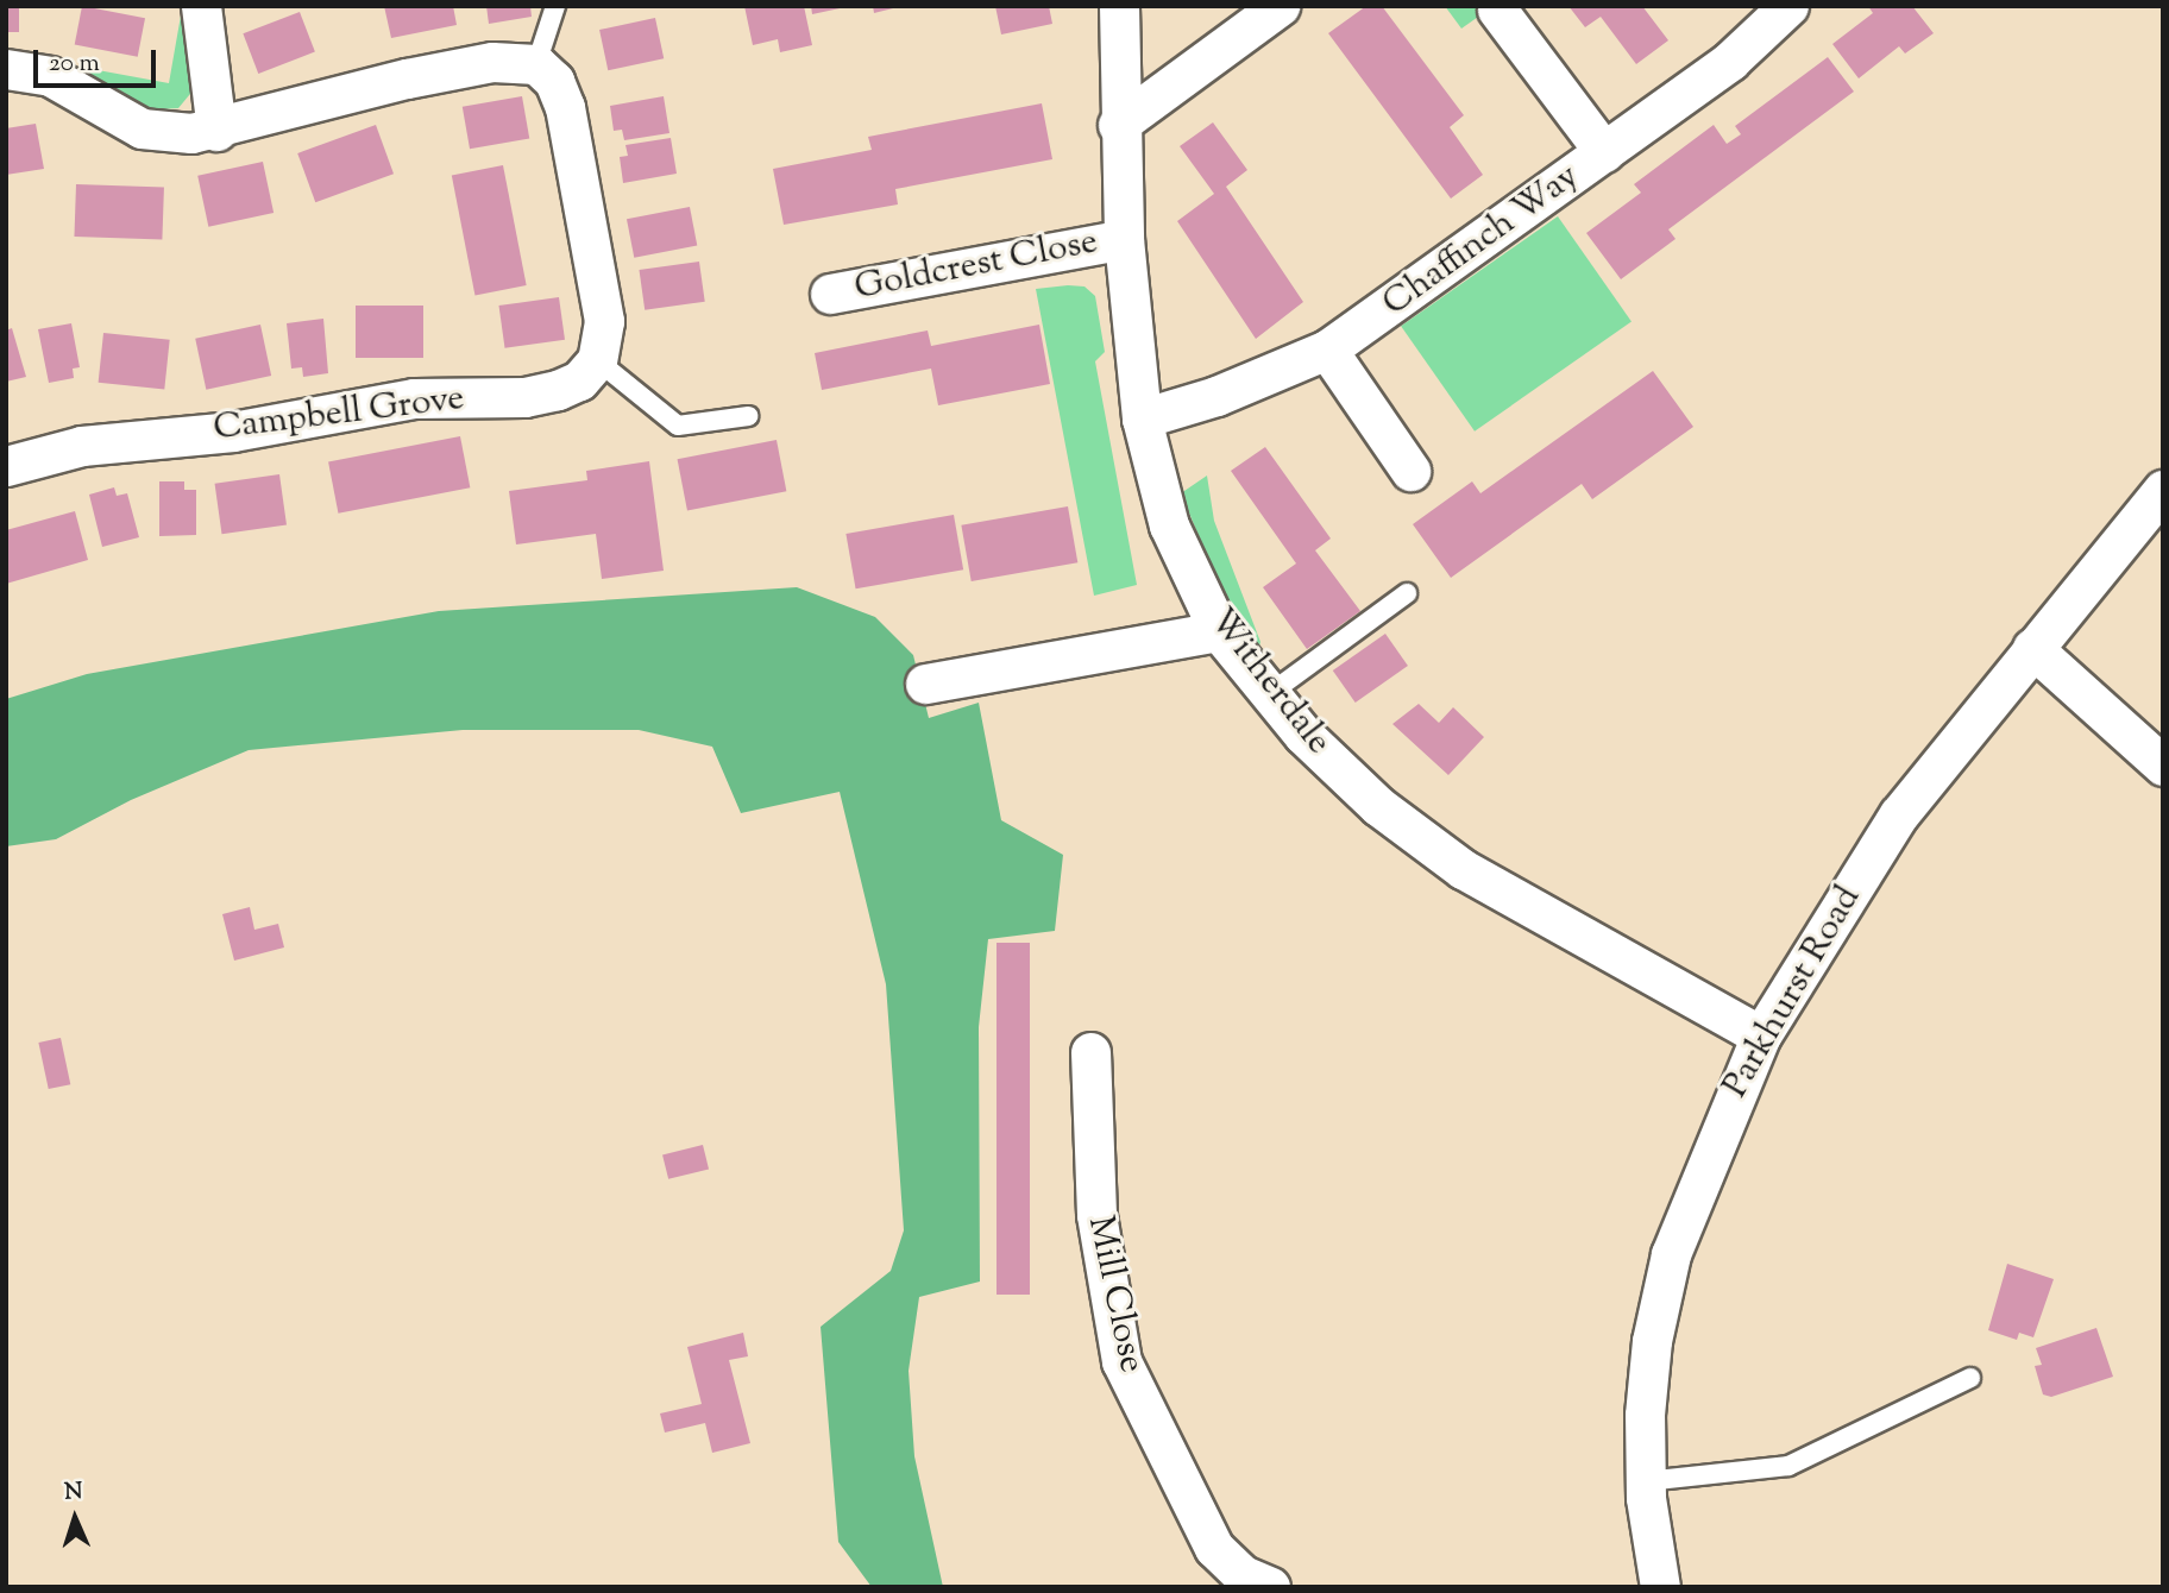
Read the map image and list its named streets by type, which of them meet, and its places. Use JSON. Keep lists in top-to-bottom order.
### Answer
{
  "streets": {
    "street": [
      "Chaffinch Way",
      "Goldcrest Close",
      "Campbell Grove",
      "Witherdale",
      "Parkhurst Road",
      "Mill Close"
    ]
  },
  "crossings": [
    ["Chaffinch Way", "Witherdale"],
    ["Goldcrest Close", "Witherdale"],
    ["Witherdale", "Parkhurst Road"]
  ],
  "scale_bar": "20 m",
  "north": "top"
}
